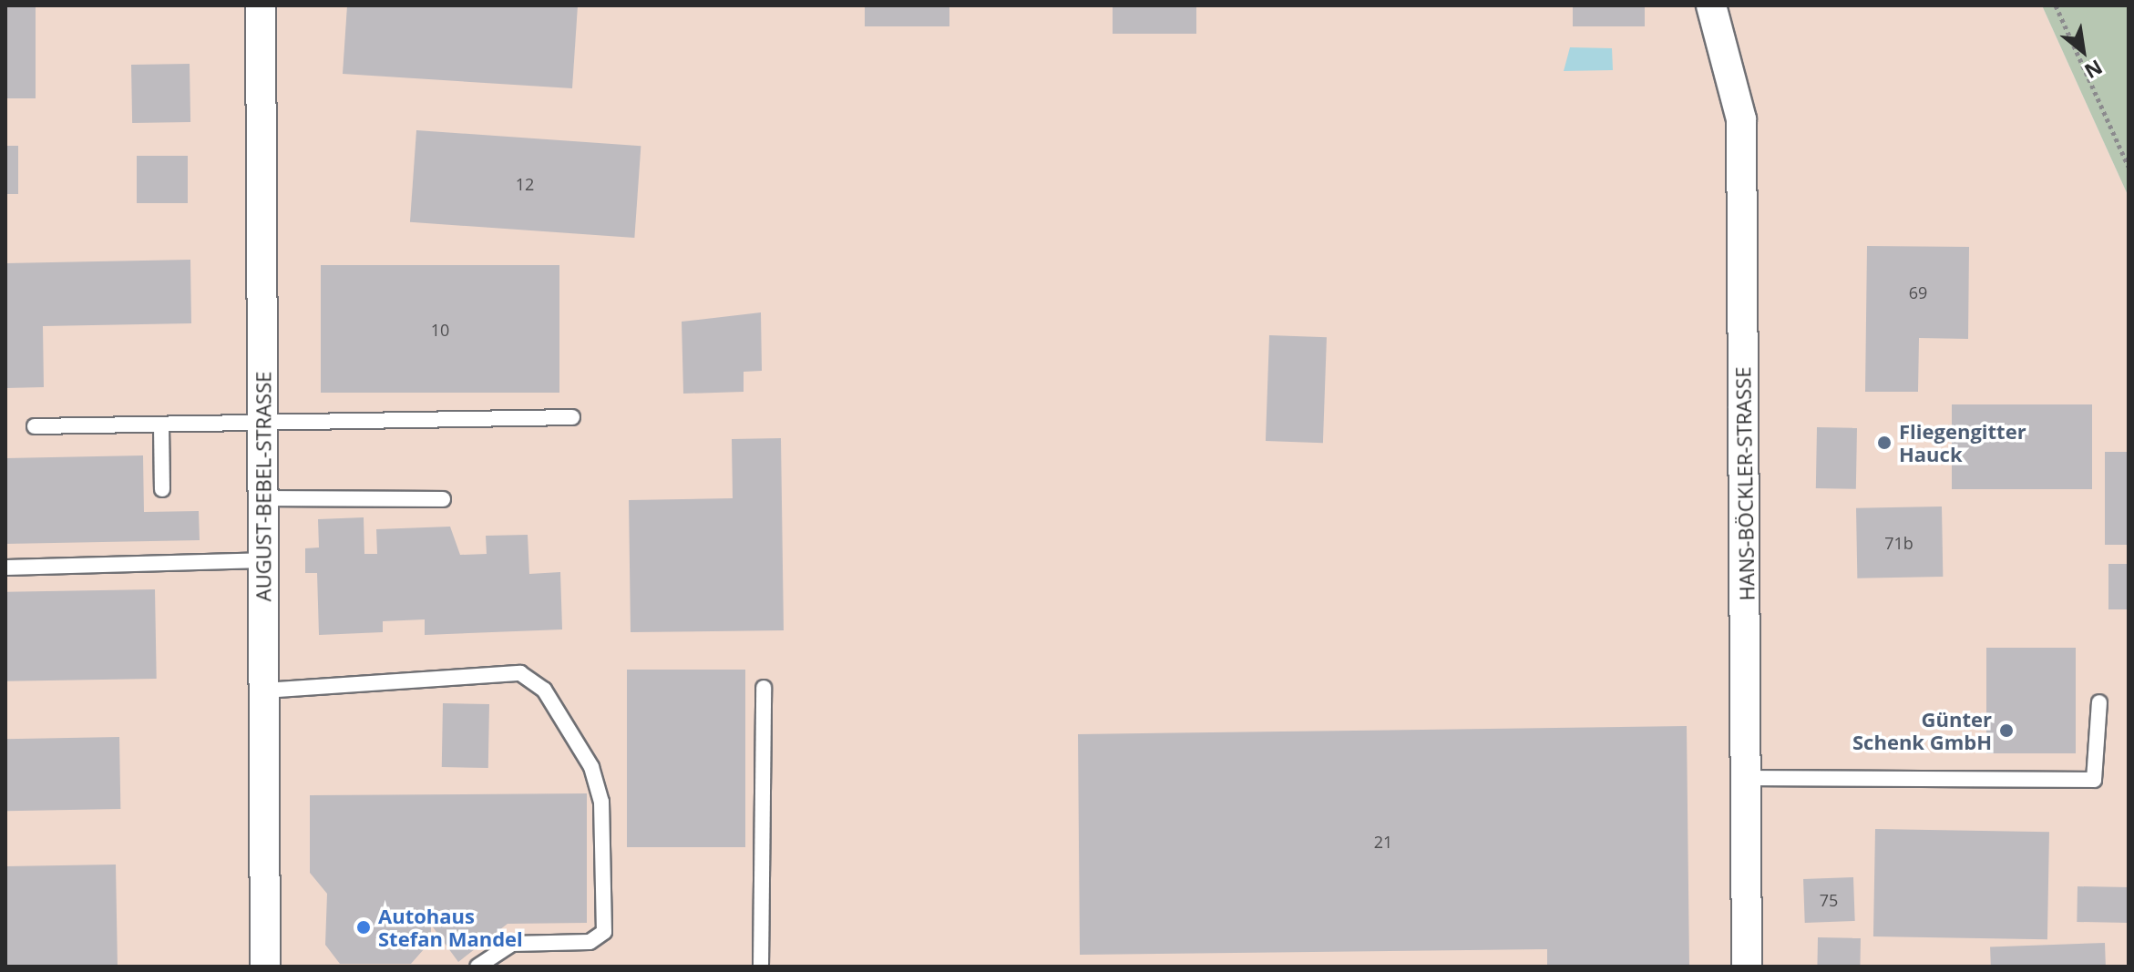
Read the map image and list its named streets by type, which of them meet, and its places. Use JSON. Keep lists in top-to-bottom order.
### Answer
{
  "streets": {
    "street": ["HANS-BÖCKLER-STRASSE", "AUGUST-BEBEL-STRASSE"]
  },
  "places": ["Fliegengitter Hauck", "Günter Schenk GmbH", "Autohaus Stefan Mandel"],
  "house_numbers": [
    "12",
    "69",
    "10",
    "71b",
    "21",
    "75"
  ],
  "north": "bottom right"
}
